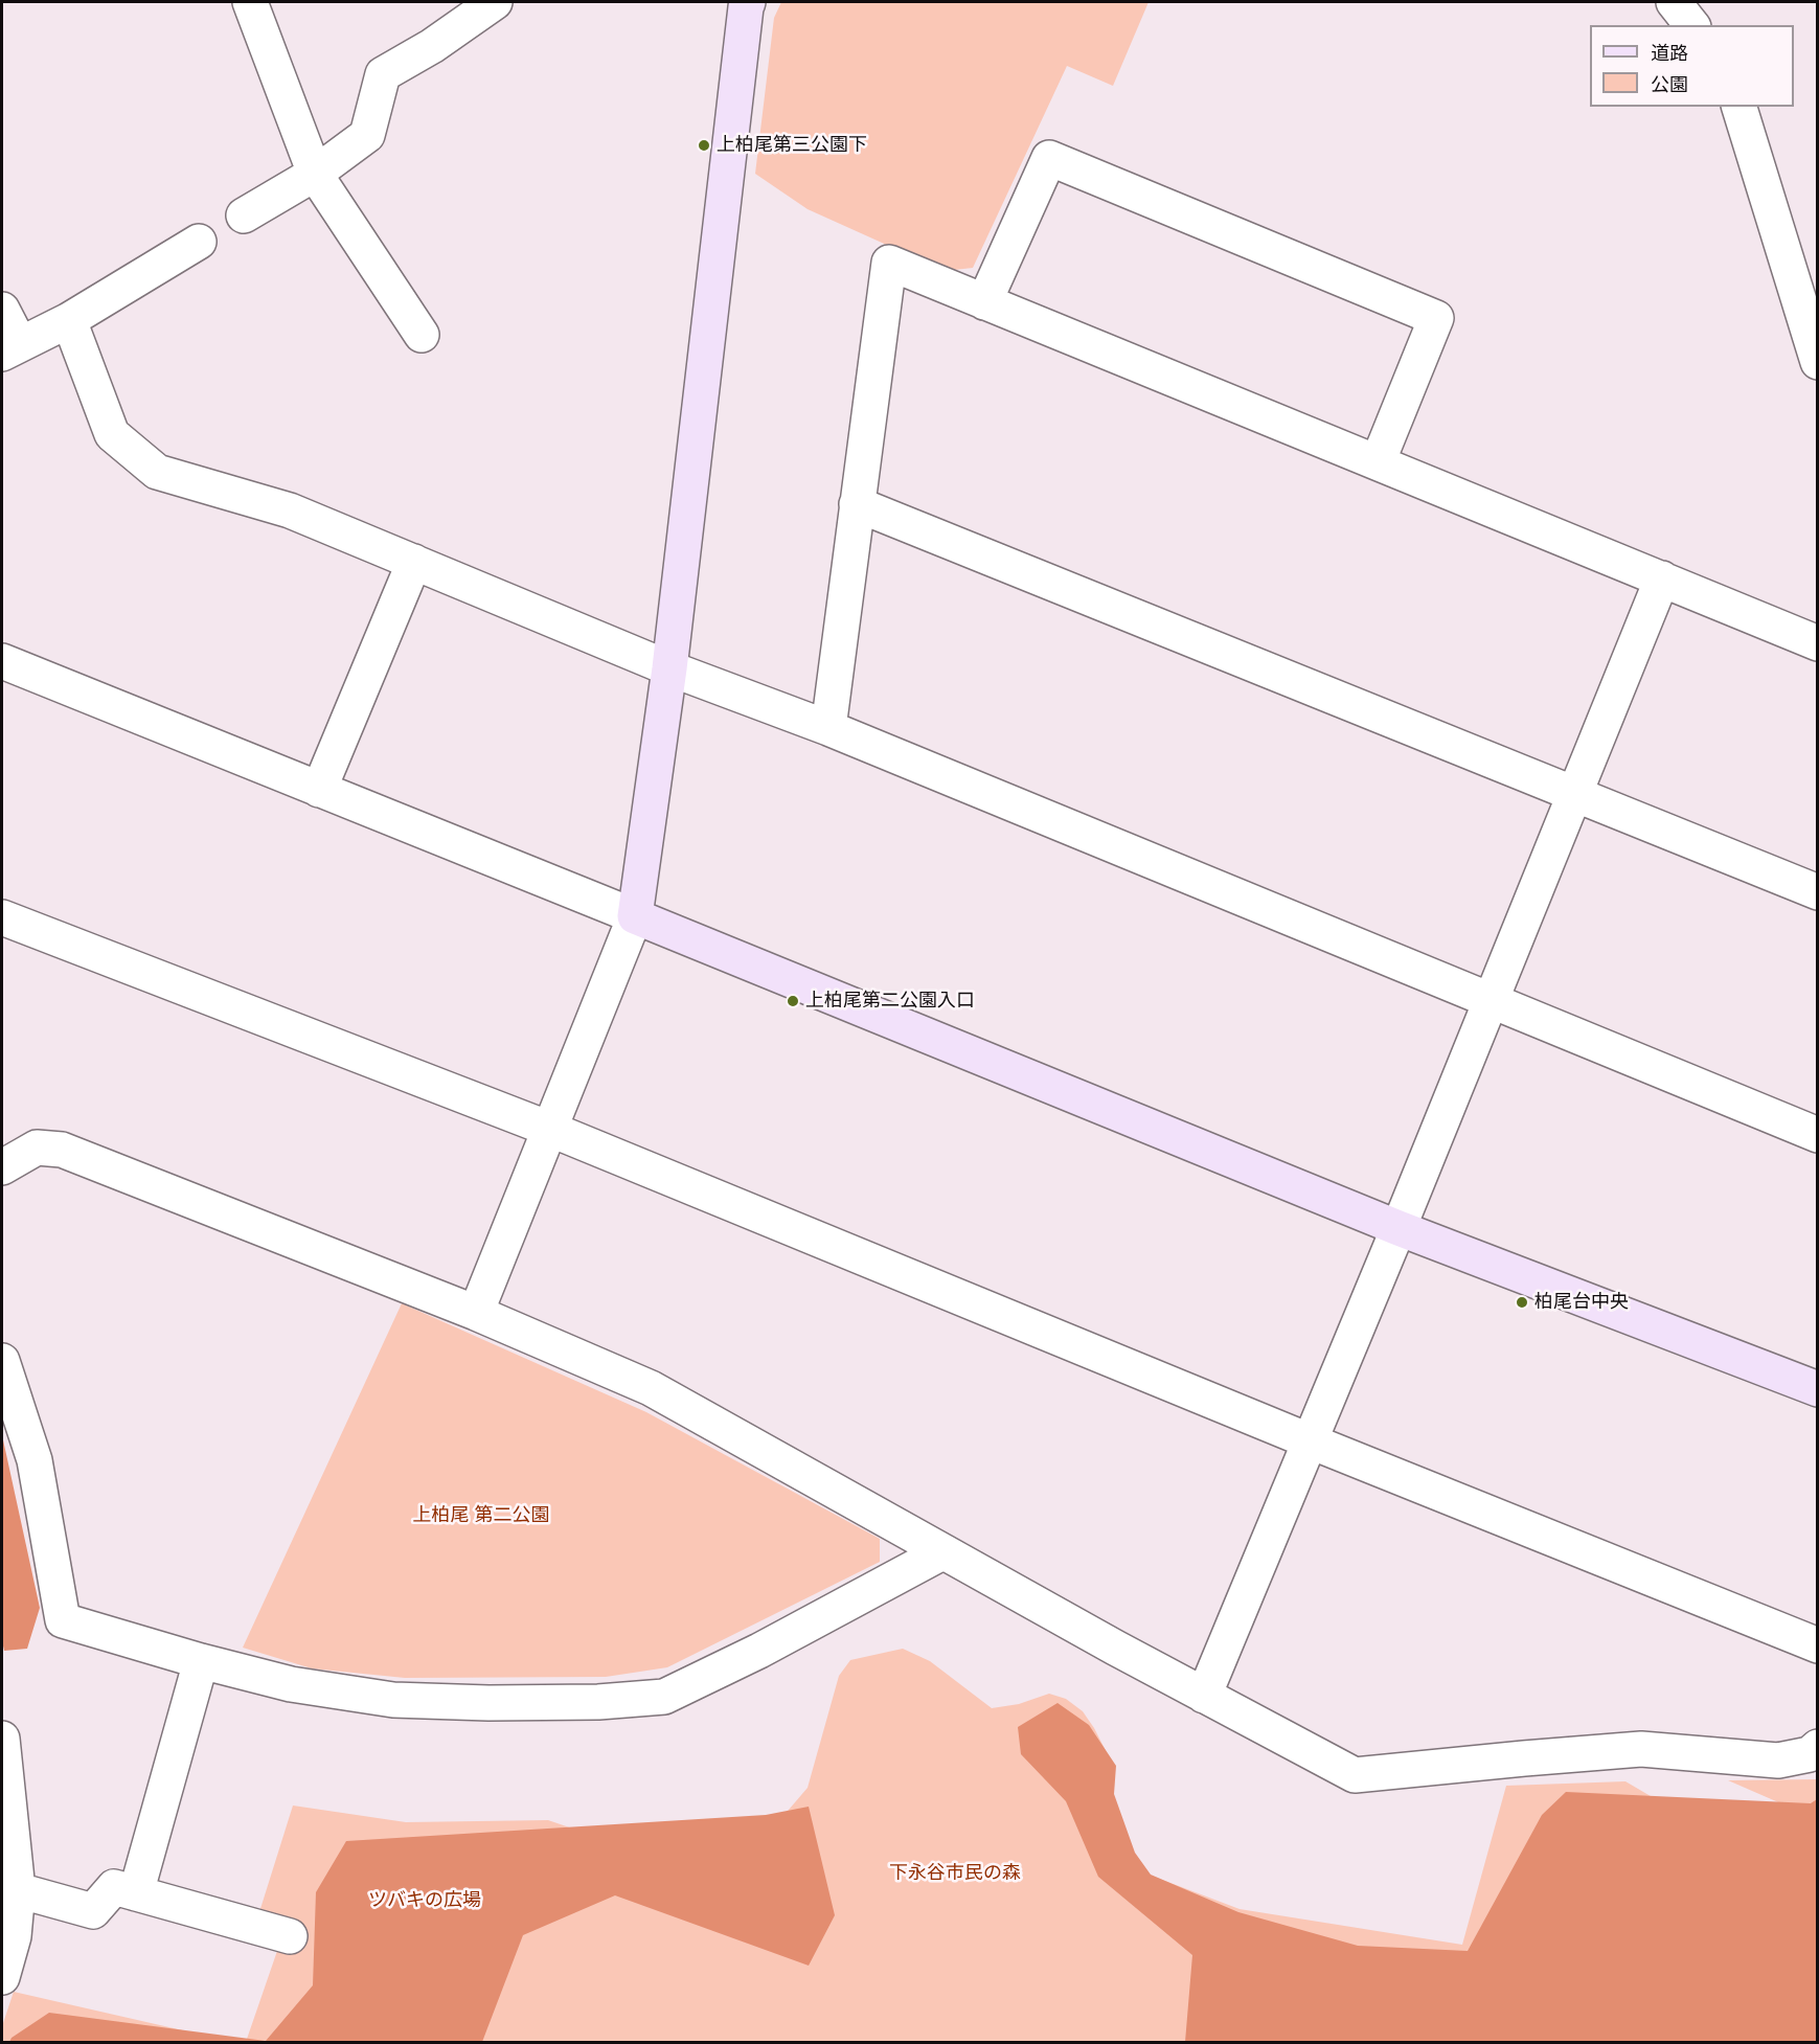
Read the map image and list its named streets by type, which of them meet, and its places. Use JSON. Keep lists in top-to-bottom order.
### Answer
{
  "parks": ["上柏尾 第二公園", "下永谷市民の森", "ツバキの広場"],
  "places": ["上柏尾第三公園下", "上柏尾第二公園入口", "柏尾台中央"],
  "legend": ["道路", "公園"]
}
